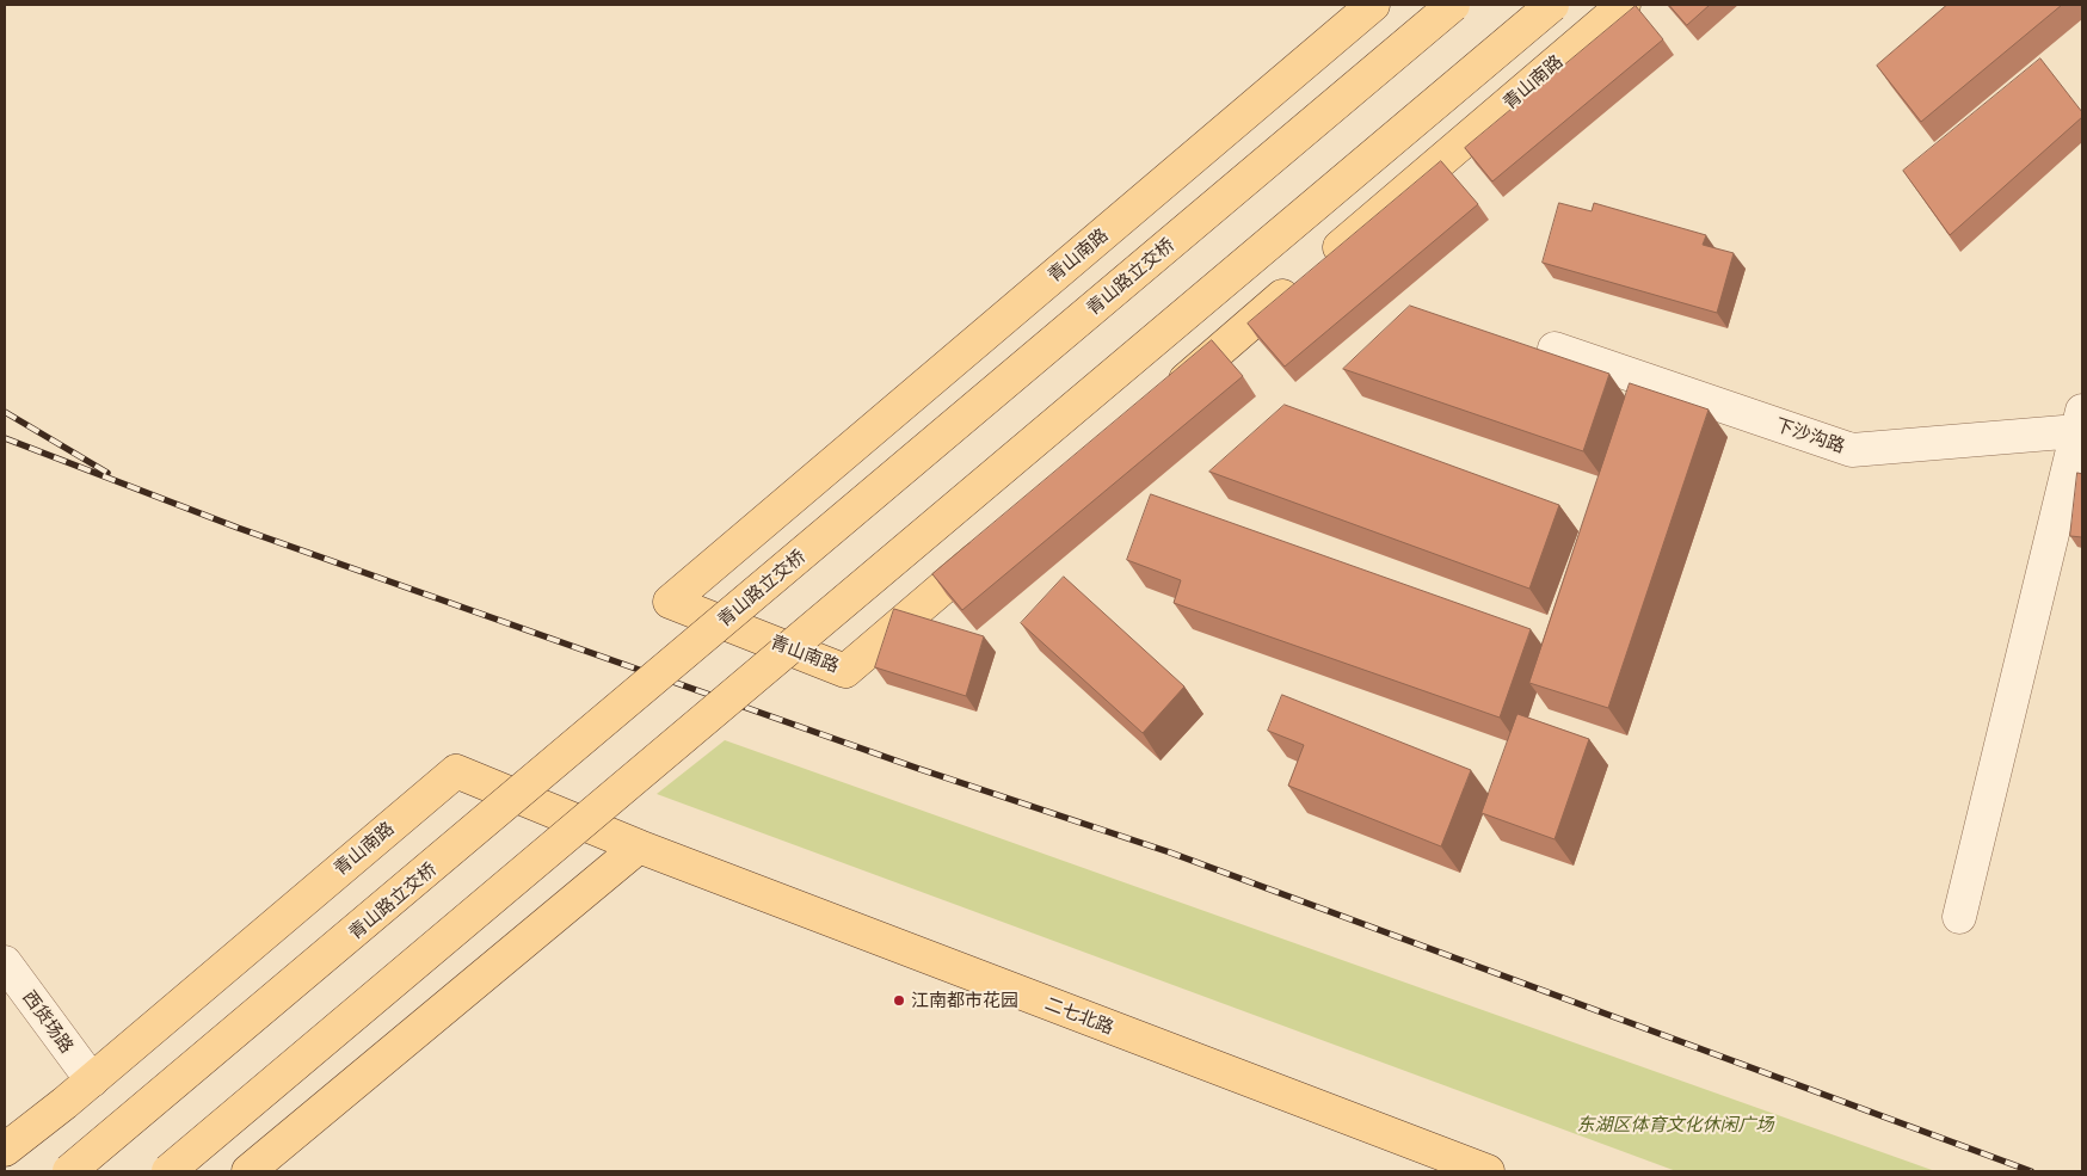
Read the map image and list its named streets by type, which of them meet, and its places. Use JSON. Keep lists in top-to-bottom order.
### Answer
{
  "streets": {
    "main road": ["青山南路", "青山路立交桥", "二七北路"],
    "lane": ["下沙沟路", "西货场路"]
  },
  "crossings": [
    ["青山南路", "二七北路"],
    ["青山南路", "西货场路"]
  ],
  "parks": ["东湖区体育文化休闲广场"],
  "places": ["江南都市花园"]
}
